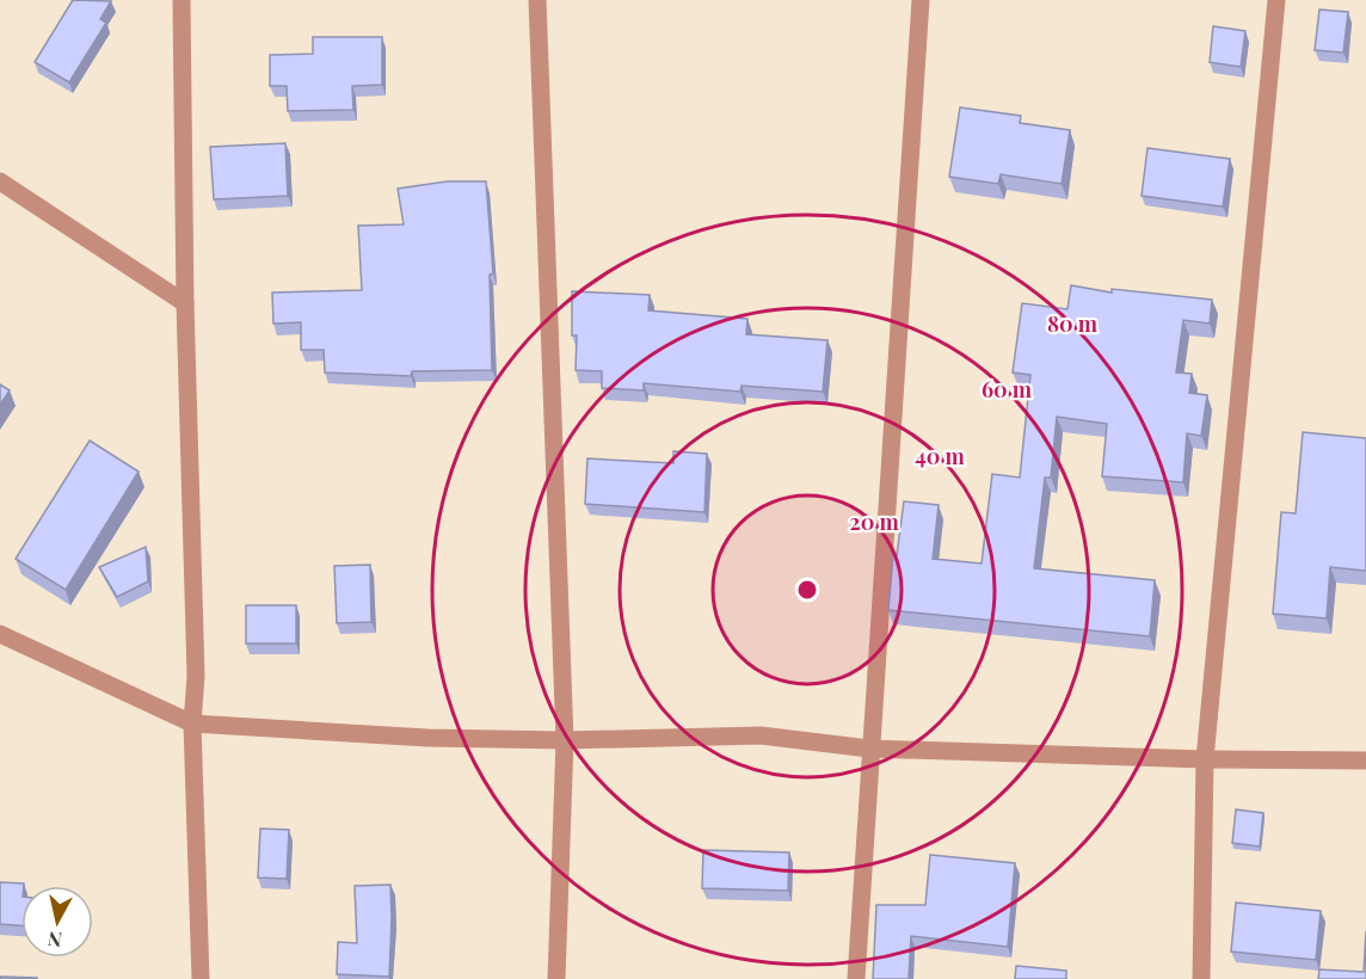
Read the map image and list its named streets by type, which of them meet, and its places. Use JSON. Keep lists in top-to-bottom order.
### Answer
{
  "north": "bottom",
  "rings": [
    "80 m",
    "60 m",
    "40 m",
    "20 m"
  ]
}
